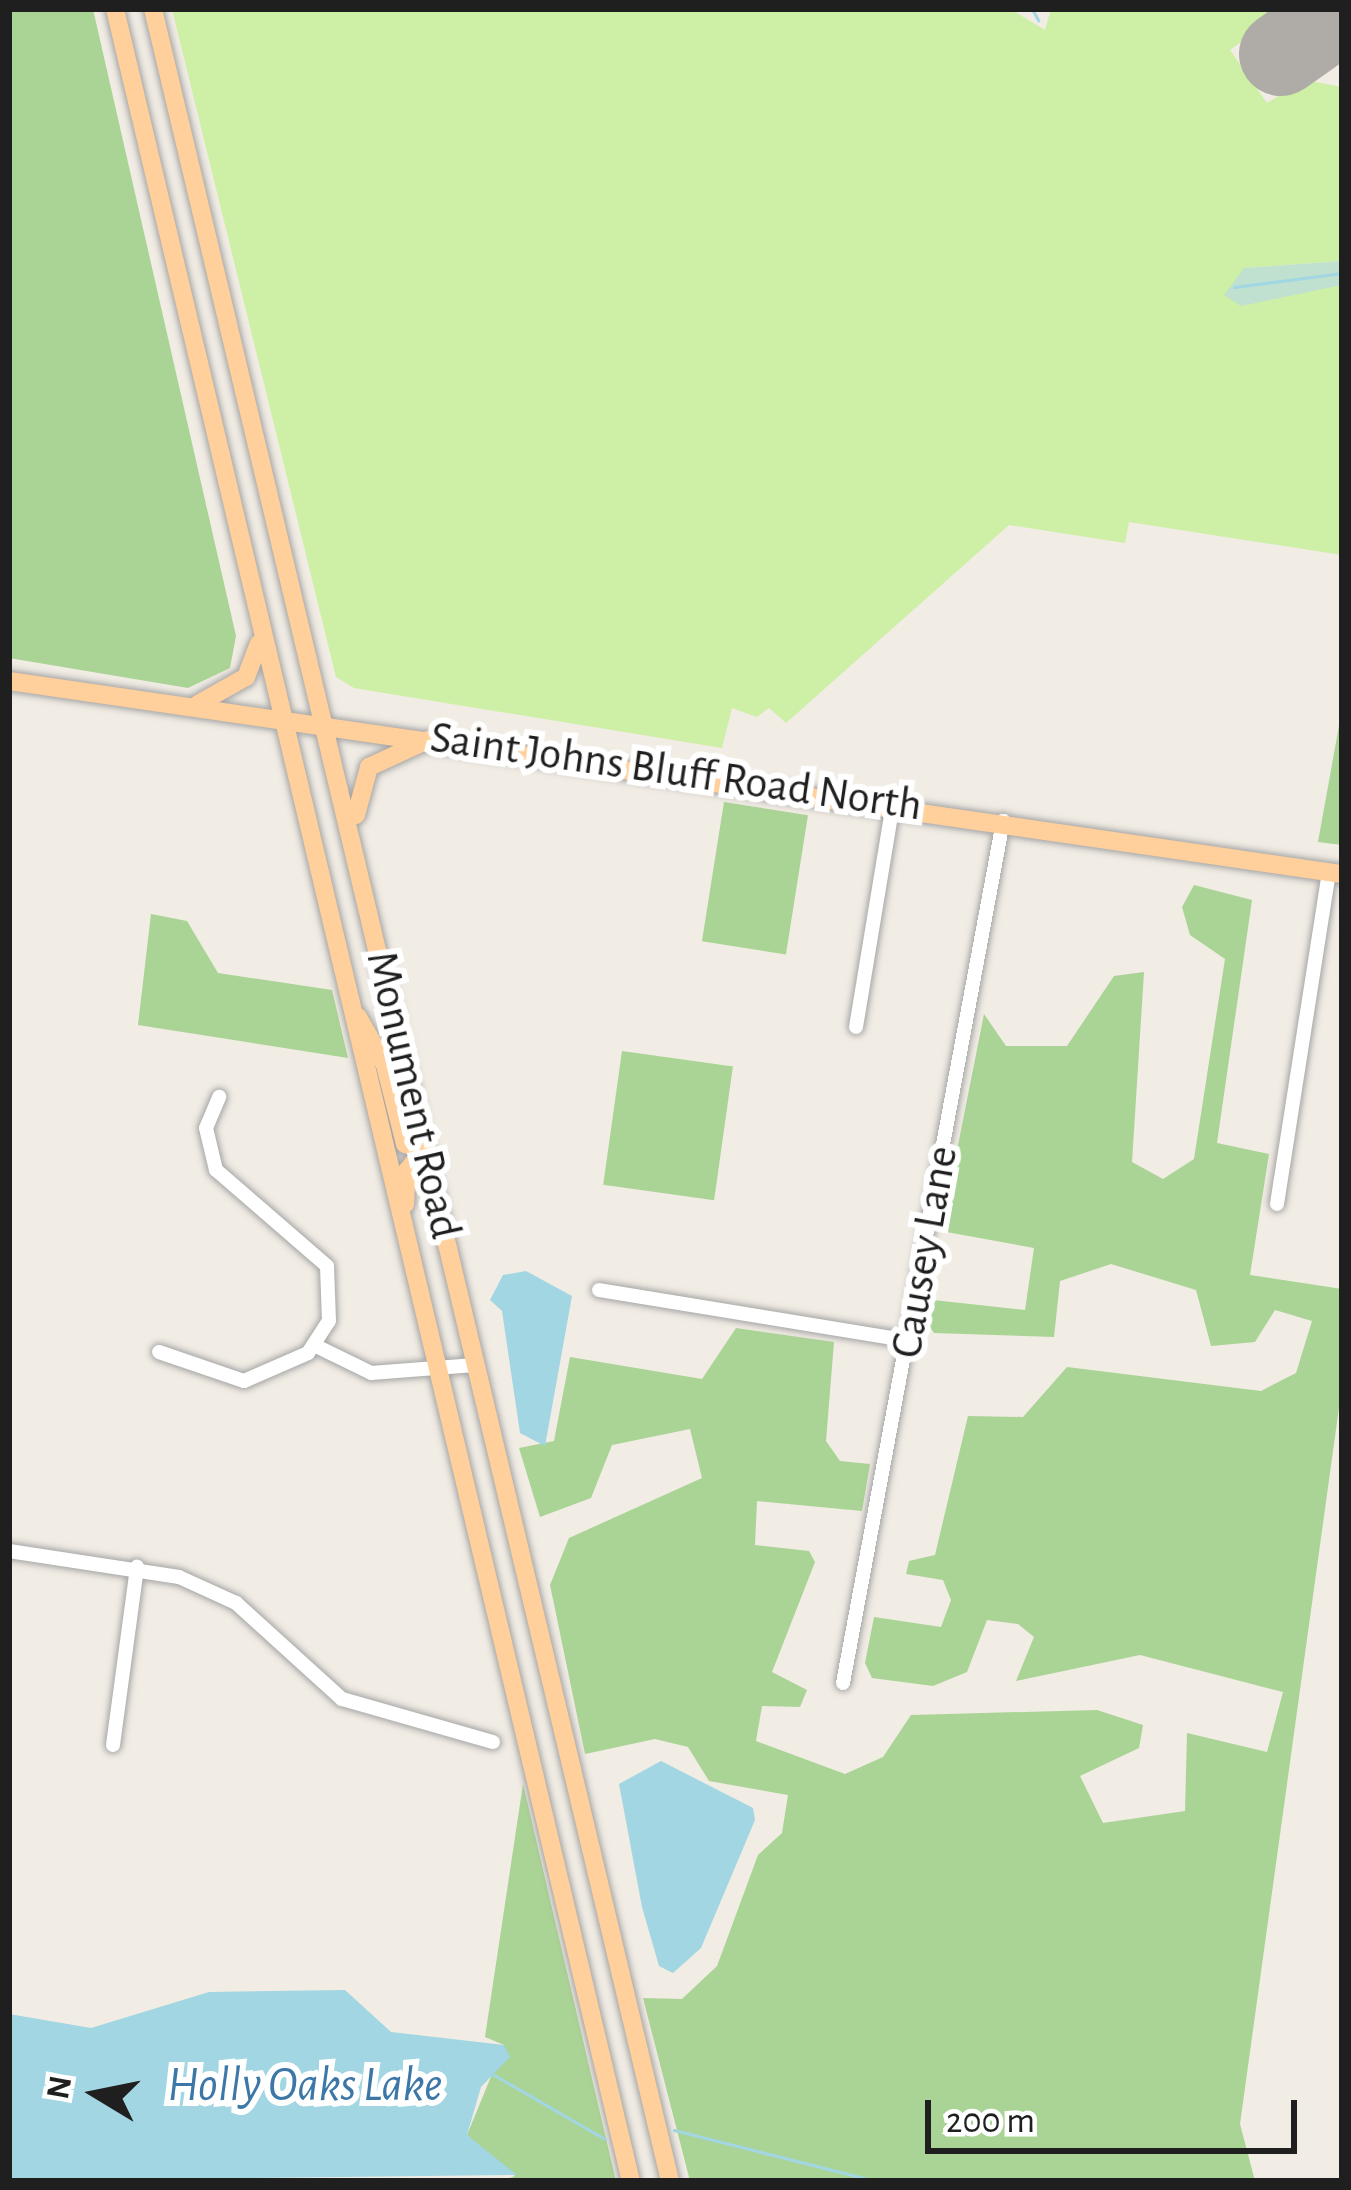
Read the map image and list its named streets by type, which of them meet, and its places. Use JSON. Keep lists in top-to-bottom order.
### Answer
{
  "streets": {
    "main road": ["Saint Johns Bluff Road North", "Monument Road"],
    "street": ["Causey Lane"]
  },
  "crossings": [
    ["Saint Johns Bluff Road North", "Monument Road"],
    ["Saint Johns Bluff Road North", "Causey Lane"]
  ],
  "water": ["Holly Oaks Lake"],
  "scale_bar": "200 m",
  "north": "left"
}
